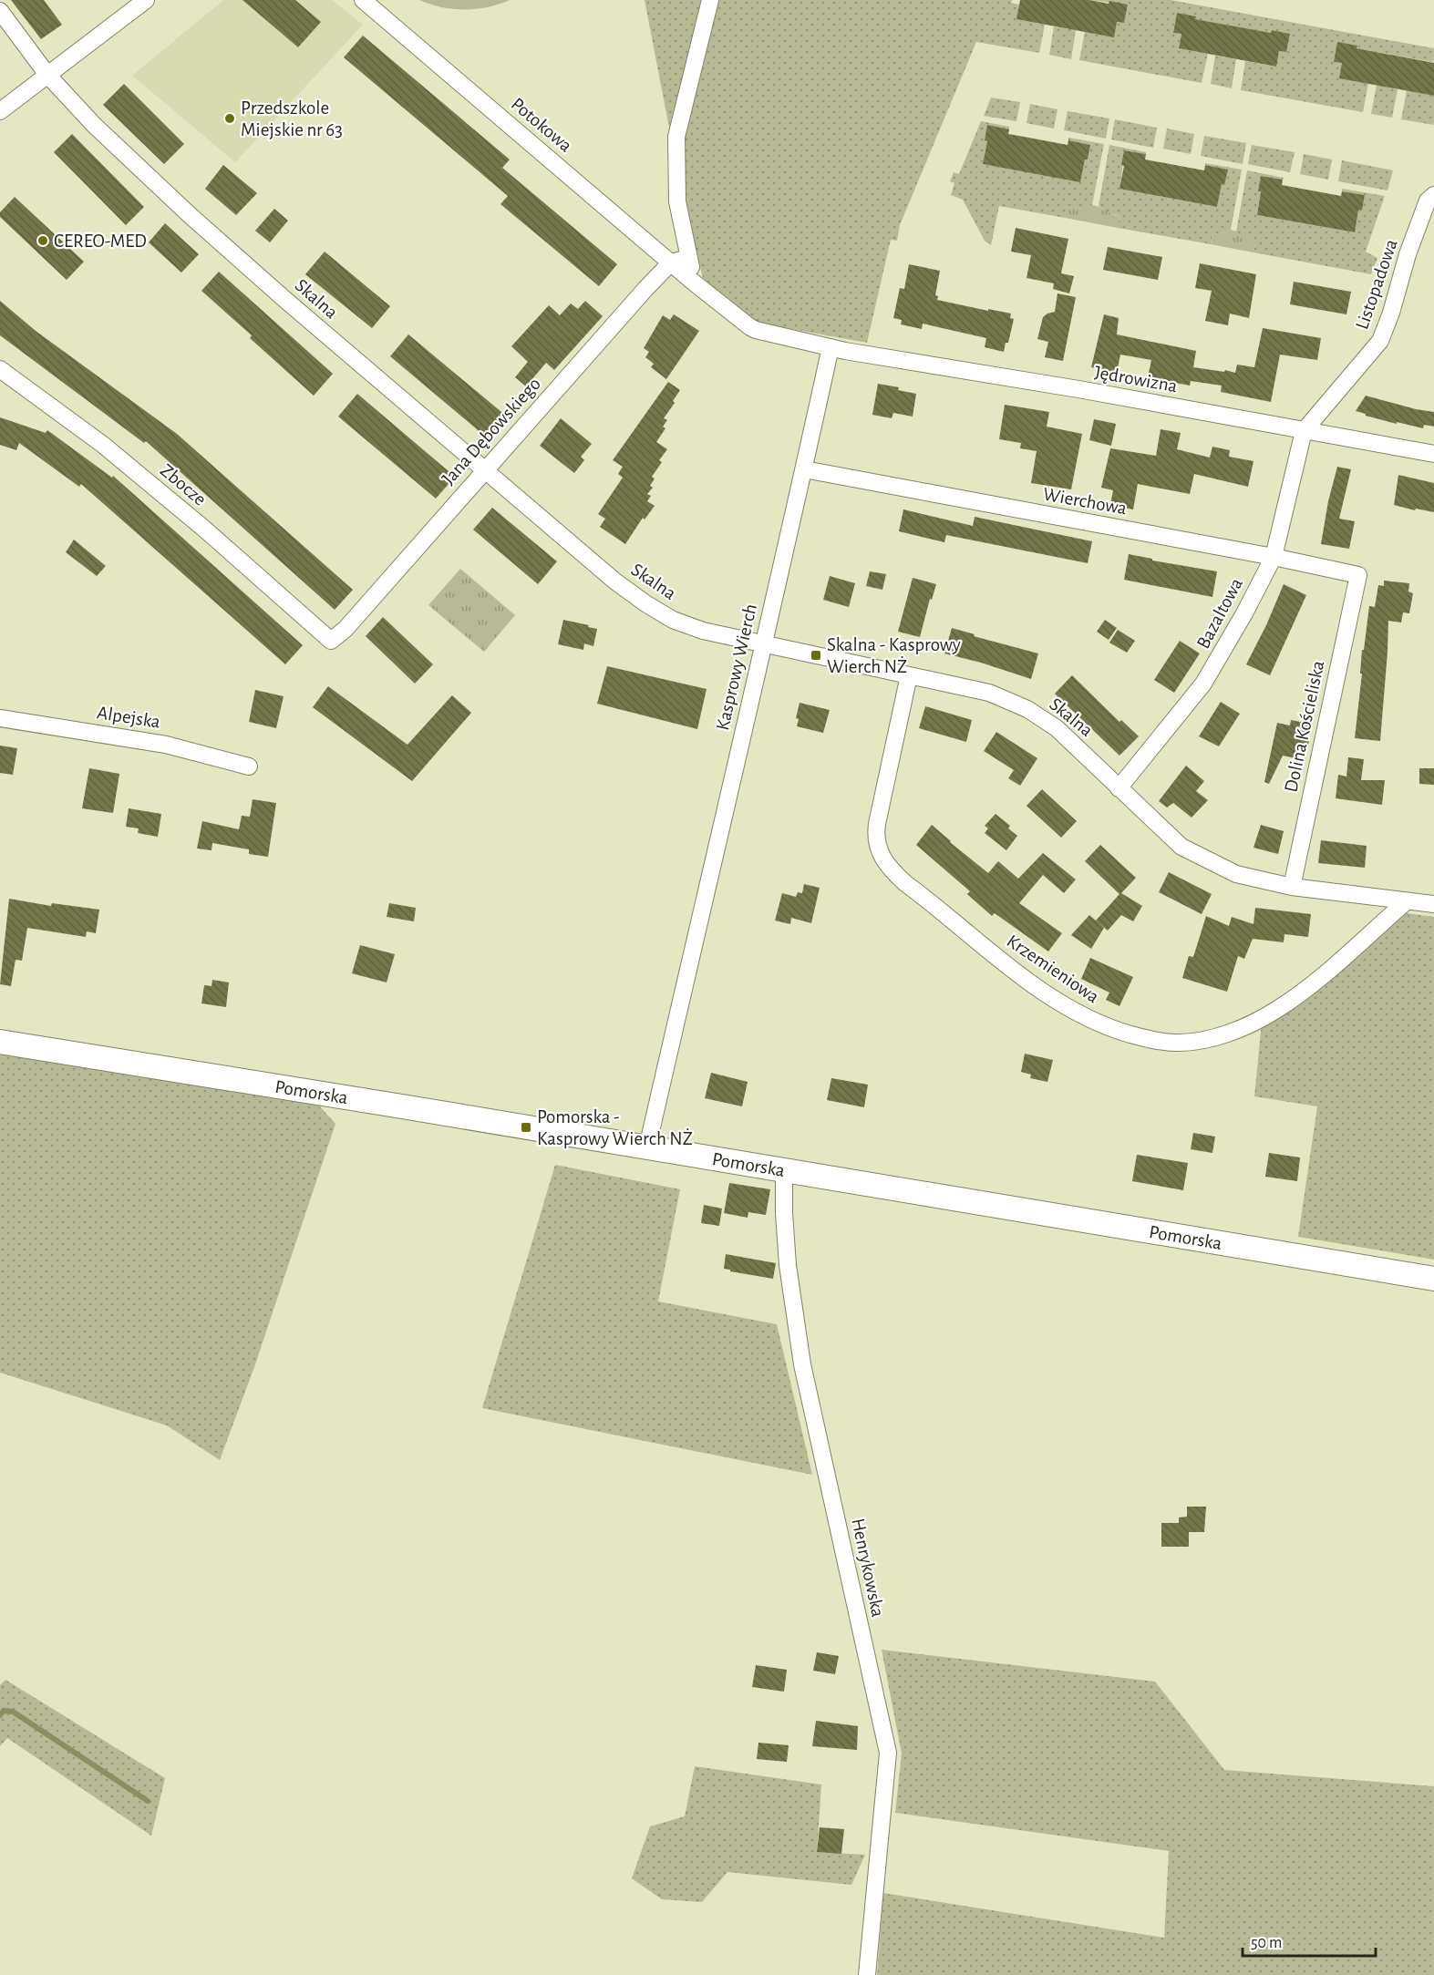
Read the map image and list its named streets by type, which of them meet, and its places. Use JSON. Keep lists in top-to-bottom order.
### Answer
{
  "streets": {
    "street": [
      "Potokowa",
      "Listopadowa",
      "Skalna",
      "Jędrowizna",
      "Jana Dębowskiego",
      "Zbocze",
      "Wierchowa",
      "Bazaltowa",
      "Kasprowy Wierch",
      "Alpejska",
      "Dolina Kościeliska",
      "Krzemieniowa",
      "Pomorska",
      "Henrykowska"
    ]
  },
  "crossings": [
    ["Potokowa", "Jana Dębowskiego"],
    ["Listopadowa", "Jędrowizna"],
    ["Listopadowa", "Bazaltowa"],
    ["Skalna", "Jana Dębowskiego"],
    ["Skalna", "Bazaltowa"],
    ["Skalna", "Kasprowy Wierch"],
    ["Skalna", "Dolina Kościeliska"],
    ["Skalna", "Krzemieniowa"],
    ["Jędrowizna", "Bazaltowa"],
    ["Jędrowizna", "Kasprowy Wierch"],
    ["Jana Dębowskiego", "Zbocze"],
    ["Wierchowa", "Bazaltowa"],
    ["Wierchowa", "Kasprowy Wierch"],
    ["Wierchowa", "Dolina Kościeliska"],
    ["Kasprowy Wierch", "Pomorska"],
    ["Pomorska", "Henrykowska"]
  ],
  "places": {
    "other": ["Przedszkole Miejskie nr 63", "CEREO-MED"],
    "transit": ["Skalna - Kasprowy Wierch NŻ", "Pomorska - Kasprowy Wierch NŻ"]
  },
  "scale_bar": "50 m"
}
